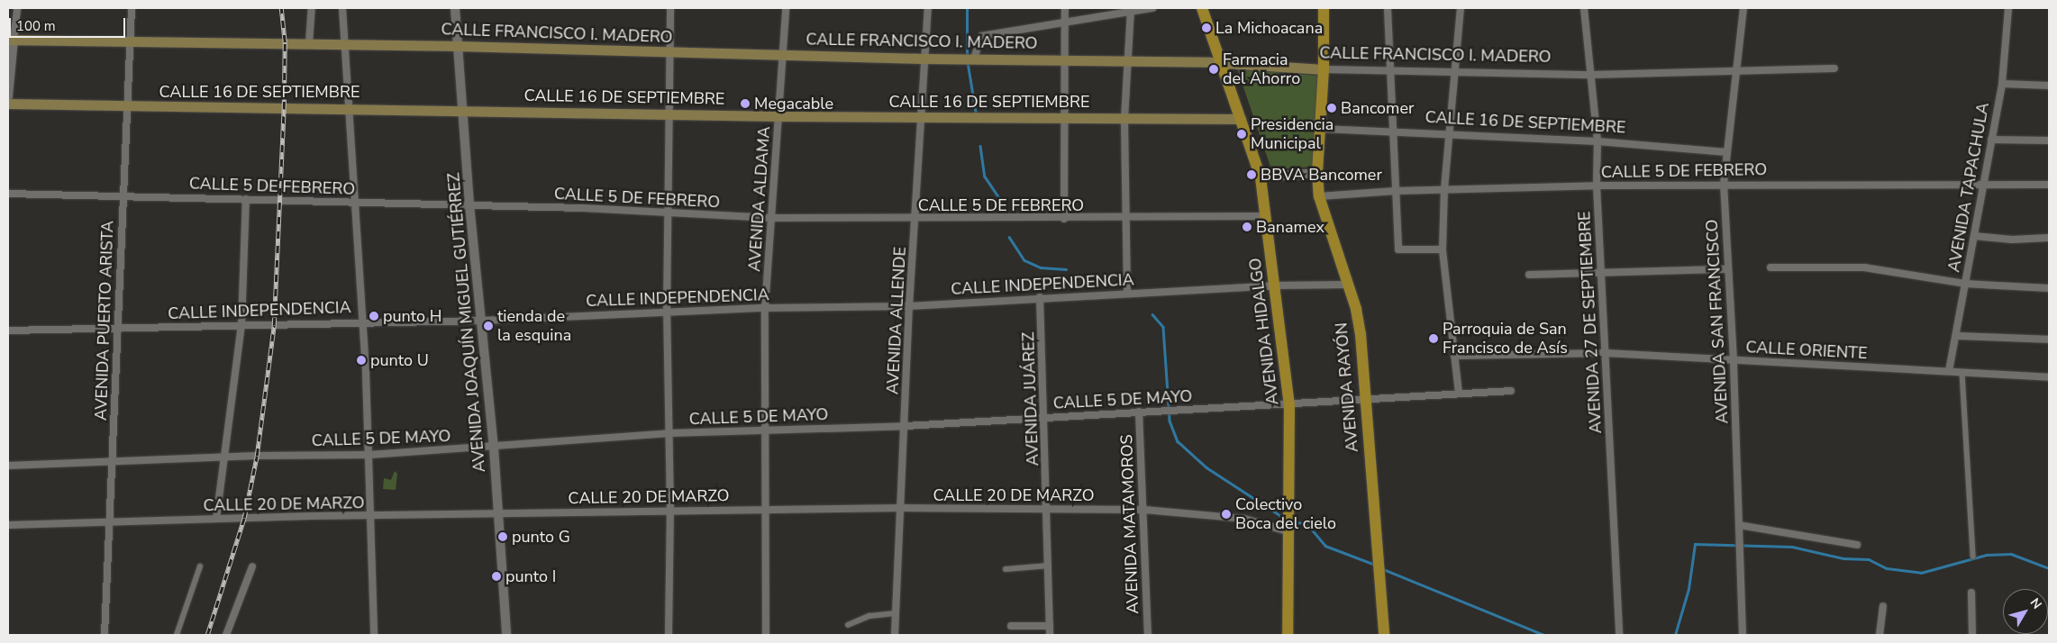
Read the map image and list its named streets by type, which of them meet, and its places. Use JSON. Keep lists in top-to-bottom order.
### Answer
{
  "streets": {
    "main road": [
      "CALLE FRANCISCO I. MADERO",
      "CALLE 16 DE SEPTIEMBRE",
      "AVENIDA HIDALGO",
      "AVENIDA RAYÓN"
    ],
    "street": [
      "CALLE 5 DE FEBRERO",
      "AVENIDA TAPACHULA",
      "AVENIDA ALDAMA",
      "CALLE INDEPENDENCIA",
      "AVENIDA PUERTO ARISTA",
      "AVENIDA ALLENDE",
      "AVENIDA SAN FRANCISCO",
      "AVENIDA JOAQUÍN MIGUEL GUTIÉRREZ",
      "AVENIDA 27 DE SEPTIEMBRE",
      "CALLE ORIENTE",
      "AVENIDA JUÁREZ",
      "CALLE 5 DE MAYO",
      "CALLE 20 DE MARZO",
      "AVENIDA MATAMOROS"
    ]
  },
  "crossings": [
    ["CALLE FRANCISCO I. MADERO", "AVENIDA ALDAMA"],
    ["CALLE FRANCISCO I. MADERO", "AVENIDA PUERTO ARISTA"],
    ["CALLE FRANCISCO I. MADERO", "AVENIDA ALLENDE"],
    ["CALLE FRANCISCO I. MADERO", "AVENIDA SAN FRANCISCO"],
    ["CALLE FRANCISCO I. MADERO", "AVENIDA JOAQUÍN MIGUEL GUTIÉRREZ"],
    ["CALLE FRANCISCO I. MADERO", "AVENIDA 27 DE SEPTIEMBRE"],
    ["CALLE FRANCISCO I. MADERO", "AVENIDA HIDALGO"],
    ["CALLE FRANCISCO I. MADERO", "AVENIDA RAYÓN"],
    ["CALLE 16 DE SEPTIEMBRE", "AVENIDA ALDAMA"],
    ["CALLE 16 DE SEPTIEMBRE", "AVENIDA PUERTO ARISTA"],
    ["CALLE 16 DE SEPTIEMBRE", "AVENIDA ALLENDE"],
    ["CALLE 16 DE SEPTIEMBRE", "AVENIDA SAN FRANCISCO"],
    ["CALLE 16 DE SEPTIEMBRE", "AVENIDA JOAQUÍN MIGUEL GUTIÉRREZ"],
    ["CALLE 16 DE SEPTIEMBRE", "AVENIDA 27 DE SEPTIEMBRE"],
    ["CALLE 16 DE SEPTIEMBRE", "AVENIDA HIDALGO"],
    ["CALLE 16 DE SEPTIEMBRE", "AVENIDA RAYÓN"],
    ["CALLE 5 DE FEBRERO", "AVENIDA TAPACHULA"],
    ["CALLE 5 DE FEBRERO", "AVENIDA ALDAMA"],
    ["CALLE 5 DE FEBRERO", "AVENIDA PUERTO ARISTA"],
    ["CALLE 5 DE FEBRERO", "AVENIDA ALLENDE"],
    ["CALLE 5 DE FEBRERO", "AVENIDA SAN FRANCISCO"],
    ["CALLE 5 DE FEBRERO", "AVENIDA JOAQUÍN MIGUEL GUTIÉRREZ"],
    ["CALLE 5 DE FEBRERO", "AVENIDA 27 DE SEPTIEMBRE"],
    ["CALLE 5 DE FEBRERO", "AVENIDA HIDALGO"],
    ["CALLE 5 DE FEBRERO", "AVENIDA RAYÓN"],
    ["AVENIDA TAPACHULA", "CALLE ORIENTE"],
    ["AVENIDA ALDAMA", "CALLE INDEPENDENCIA"],
    ["AVENIDA ALDAMA", "CALLE 5 DE MAYO"],
    ["AVENIDA ALDAMA", "CALLE 20 DE MARZO"],
    ["CALLE INDEPENDENCIA", "AVENIDA PUERTO ARISTA"],
    ["CALLE INDEPENDENCIA", "AVENIDA ALLENDE"],
    ["CALLE INDEPENDENCIA", "AVENIDA JOAQUÍN MIGUEL GUTIÉRREZ"],
    ["CALLE INDEPENDENCIA", "AVENIDA HIDALGO"],
    ["CALLE INDEPENDENCIA", "AVENIDA RAYÓN"],
    ["CALLE INDEPENDENCIA", "AVENIDA JUÁREZ"],
    ["AVENIDA PUERTO ARISTA", "CALLE 5 DE MAYO"],
    ["AVENIDA PUERTO ARISTA", "CALLE 20 DE MARZO"],
    ["AVENIDA ALLENDE", "CALLE 5 DE MAYO"],
    ["AVENIDA ALLENDE", "CALLE 20 DE MARZO"],
    ["AVENIDA SAN FRANCISCO", "CALLE ORIENTE"],
    ["AVENIDA JOAQUÍN MIGUEL GUTIÉRREZ", "CALLE 5 DE MAYO"],
    ["AVENIDA JOAQUÍN MIGUEL GUTIÉRREZ", "CALLE 20 DE MARZO"],
    ["AVENIDA 27 DE SEPTIEMBRE", "CALLE ORIENTE"],
    ["AVENIDA HIDALGO", "CALLE 5 DE MAYO"],
    ["AVENIDA HIDALGO", "CALLE 20 DE MARZO"],
    ["AVENIDA RAYÓN", "CALLE 5 DE MAYO"],
    ["AVENIDA JUÁREZ", "CALLE 5 DE MAYO"],
    ["AVENIDA JUÁREZ", "CALLE 20 DE MARZO"],
    ["CALLE 5 DE MAYO", "AVENIDA MATAMOROS"],
    ["CALLE 20 DE MARZO", "AVENIDA MATAMOROS"]
  ],
  "places": [
    "La Michoacana",
    "Farmacia del Ahorro",
    "Megacable",
    "Bancomer",
    "Presidencia Municipal",
    "BBVA Bancomer",
    "Banamex",
    "punto H",
    "tienda de la esquina",
    "Parroquia de San Francisco de Asís",
    "punto U",
    "Colectivo Boca del cielo",
    "punto G",
    "punto I"
  ],
  "scale_bar": "100 m",
  "north": "top right"
}
